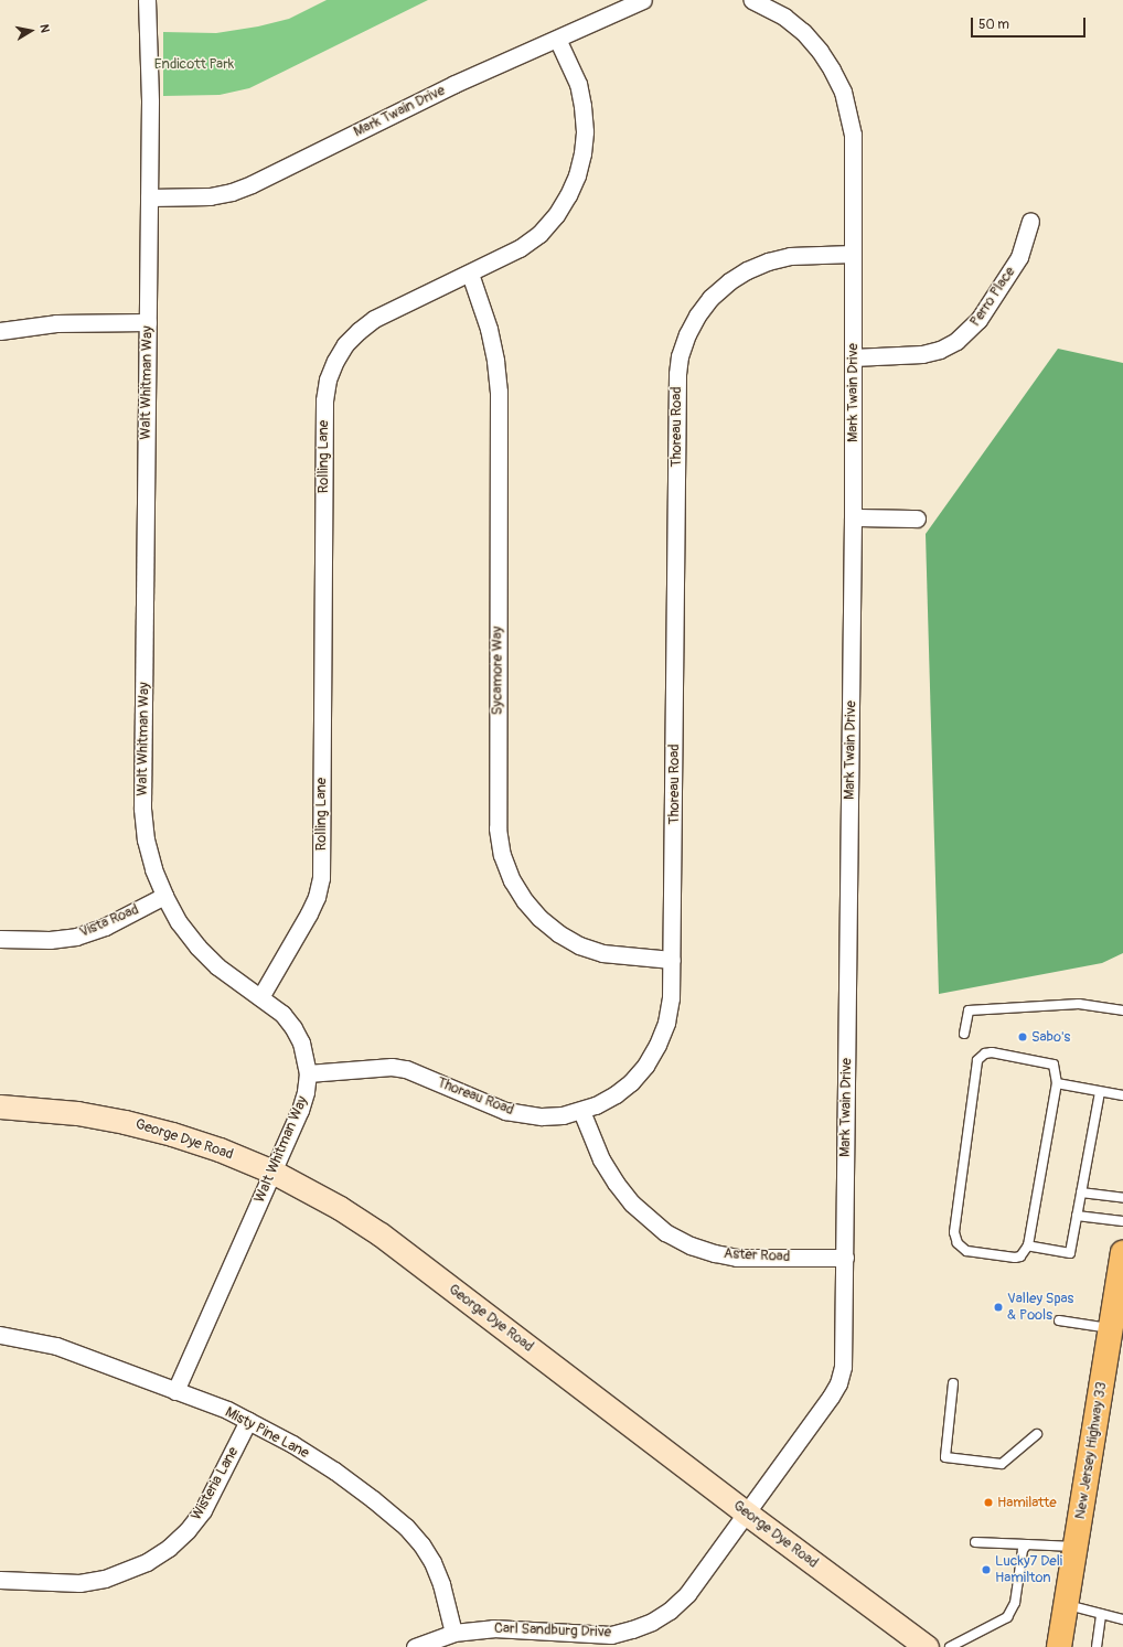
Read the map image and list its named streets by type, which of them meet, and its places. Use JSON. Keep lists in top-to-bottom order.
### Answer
{
  "streets": {
    "main road": ["New Jersey Highway 33"],
    "street": [
      "Mark Twain Drive",
      "Perro Place",
      "Walt Whitman Way",
      "Thoreau Road",
      "Rolling Lane",
      "Sycamore Way",
      "Vista Road",
      "George Dye Road",
      "Aster Road",
      "Misty Pine Lane",
      "Wisteria Lane",
      "Carl Sandburg Drive"
    ]
  },
  "crossings": [
    ["Mark Twain Drive", "Perro Place"],
    ["Mark Twain Drive", "Walt Whitman Way"],
    ["Mark Twain Drive", "Thoreau Road"],
    ["Mark Twain Drive", "Rolling Lane"],
    ["Mark Twain Drive", "George Dye Road"],
    ["Mark Twain Drive", "Aster Road"],
    ["Mark Twain Drive", "Carl Sandburg Drive"],
    ["Walt Whitman Way", "Thoreau Road"],
    ["Walt Whitman Way", "Rolling Lane"],
    ["Walt Whitman Way", "Vista Road"],
    ["Walt Whitman Way", "George Dye Road"],
    ["Walt Whitman Way", "Misty Pine Lane"],
    ["Thoreau Road", "Sycamore Way"],
    ["Thoreau Road", "Aster Road"],
    ["Rolling Lane", "Sycamore Way"],
    ["George Dye Road", "Carl Sandburg Drive"],
    ["Misty Pine Lane", "Wisteria Lane"],
    ["Misty Pine Lane", "Carl Sandburg Drive"]
  ],
  "parks": ["Endicott Park"],
  "places": [
    "Sabo's",
    "Valley Spas & Pools",
    "Hamilatte",
    "Lucky7 Deli Hamilton"
  ],
  "scale_bar": "50 m",
  "north": "right"
}
